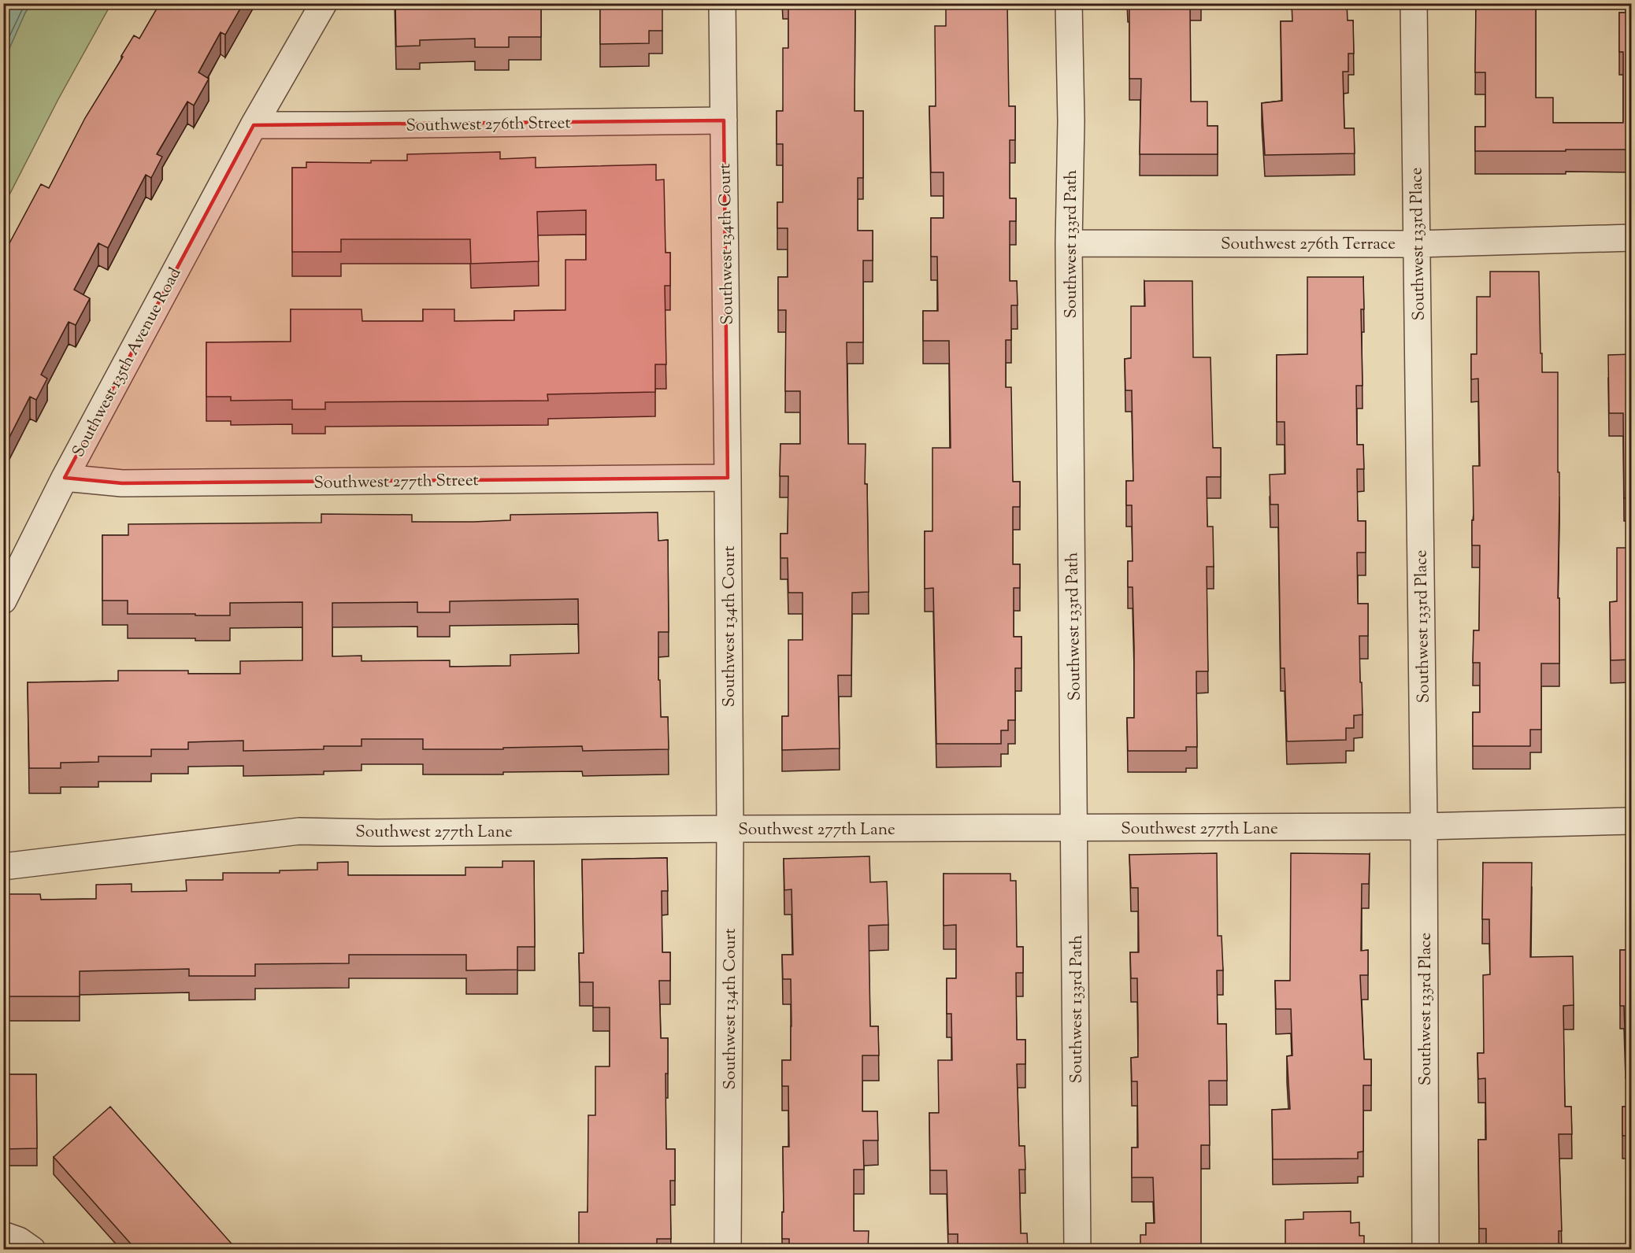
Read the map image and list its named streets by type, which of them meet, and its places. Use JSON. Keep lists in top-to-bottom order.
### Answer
{
  "streets": {
    "street": [
      "Southwest 276th Street",
      "Southwest 276th Terrace",
      "Southwest 134th Court",
      "Southwest 133rd Path",
      "Southwest 133rd Place",
      "Southwest 135th Avenue Road",
      "Southwest 277th Street",
      "Southwest 277th Lane"
    ]
  },
  "crossings": [
    ["Southwest 276th Street", "Southwest 134th Court"],
    ["Southwest 276th Street", "Southwest 135th Avenue Road"],
    ["Southwest 276th Terrace", "Southwest 133rd Path"],
    ["Southwest 276th Terrace", "Southwest 133rd Place"],
    ["Southwest 134th Court", "Southwest 277th Street"],
    ["Southwest 134th Court", "Southwest 277th Lane"],
    ["Southwest 133rd Path", "Southwest 277th Lane"],
    ["Southwest 133rd Place", "Southwest 277th Lane"],
    ["Southwest 135th Avenue Road", "Southwest 277th Street"]
  ]
}
